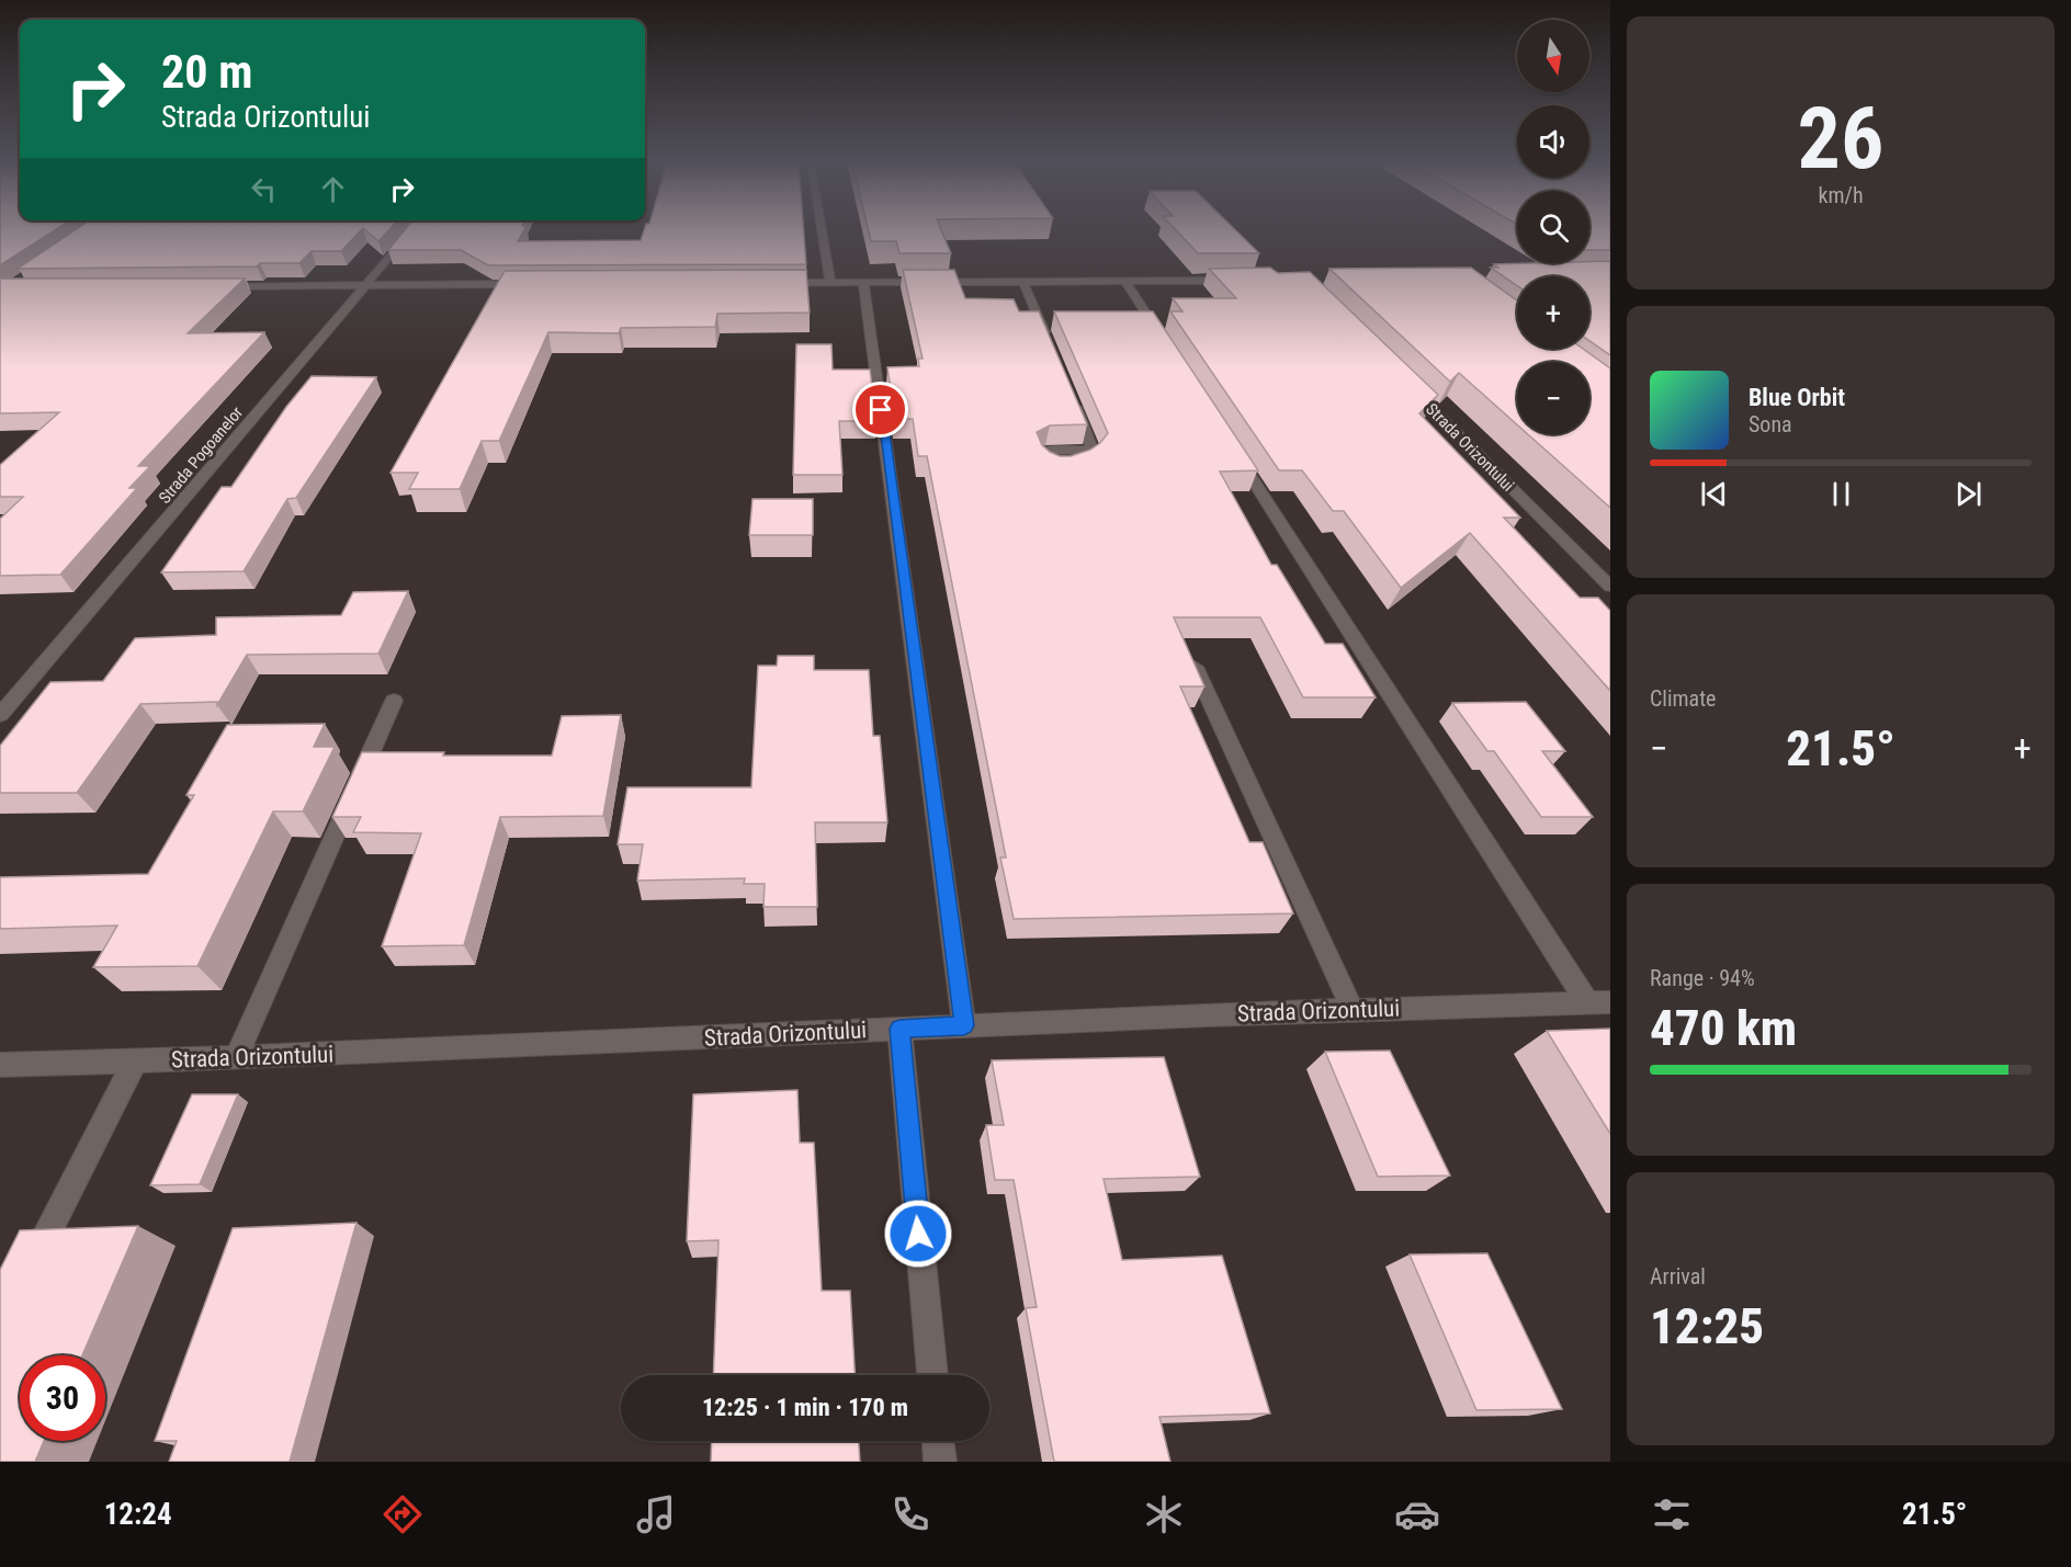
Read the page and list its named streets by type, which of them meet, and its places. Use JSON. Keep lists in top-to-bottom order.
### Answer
{
  "streets": {
    "street": ["Strada Orizontului", "Strada Pogoanelor"]
  },
  "north": "bottom",
  "page": {
    "tile": [
      ["26", "km/h"],
      "Climate",
      ["Range · 94%", "470 km"],
      ["Arrival", "12:25"]
    ],
    "map_buttons": ["+", "−"],
    "turn": ["20 m", "Strada Orizontului"],
    "song": ["Blue Orbit", "Sona"],
    "heat": ["−", "21.5°", "+"],
    "limit": "30",
    "trip": "12:25 · 1 min · 170 m",
    "tabs": ["12:24", "21.5°"]
  }
}
